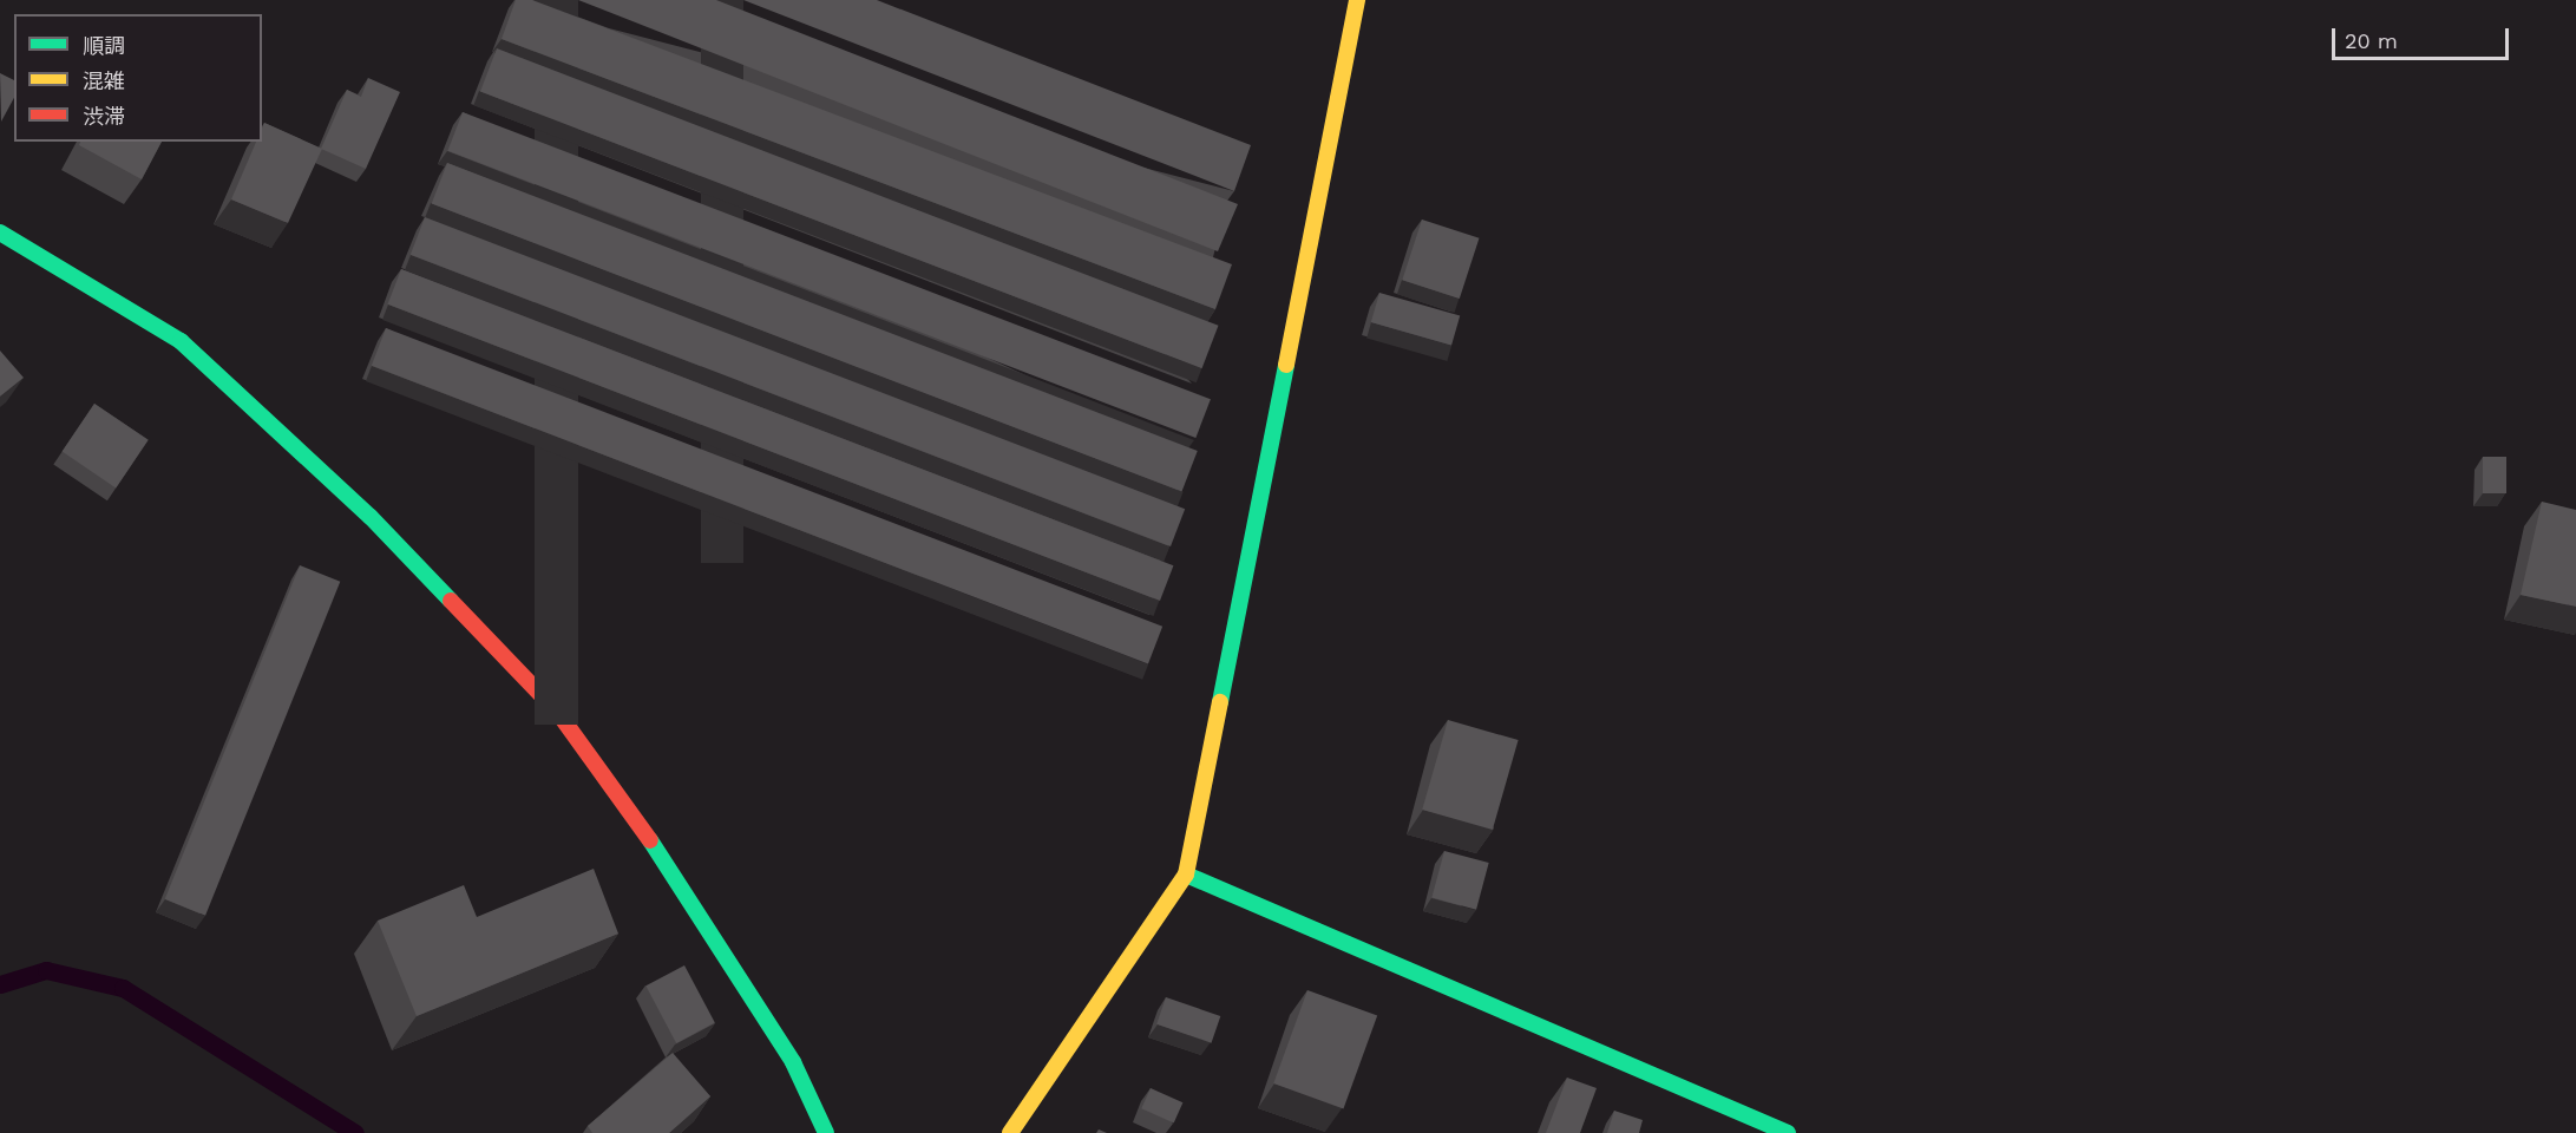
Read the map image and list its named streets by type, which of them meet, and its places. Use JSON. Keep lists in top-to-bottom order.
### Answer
{
  "legend": ["順調", "混雑", "渋滞"],
  "scale_bar": "20 m"
}
